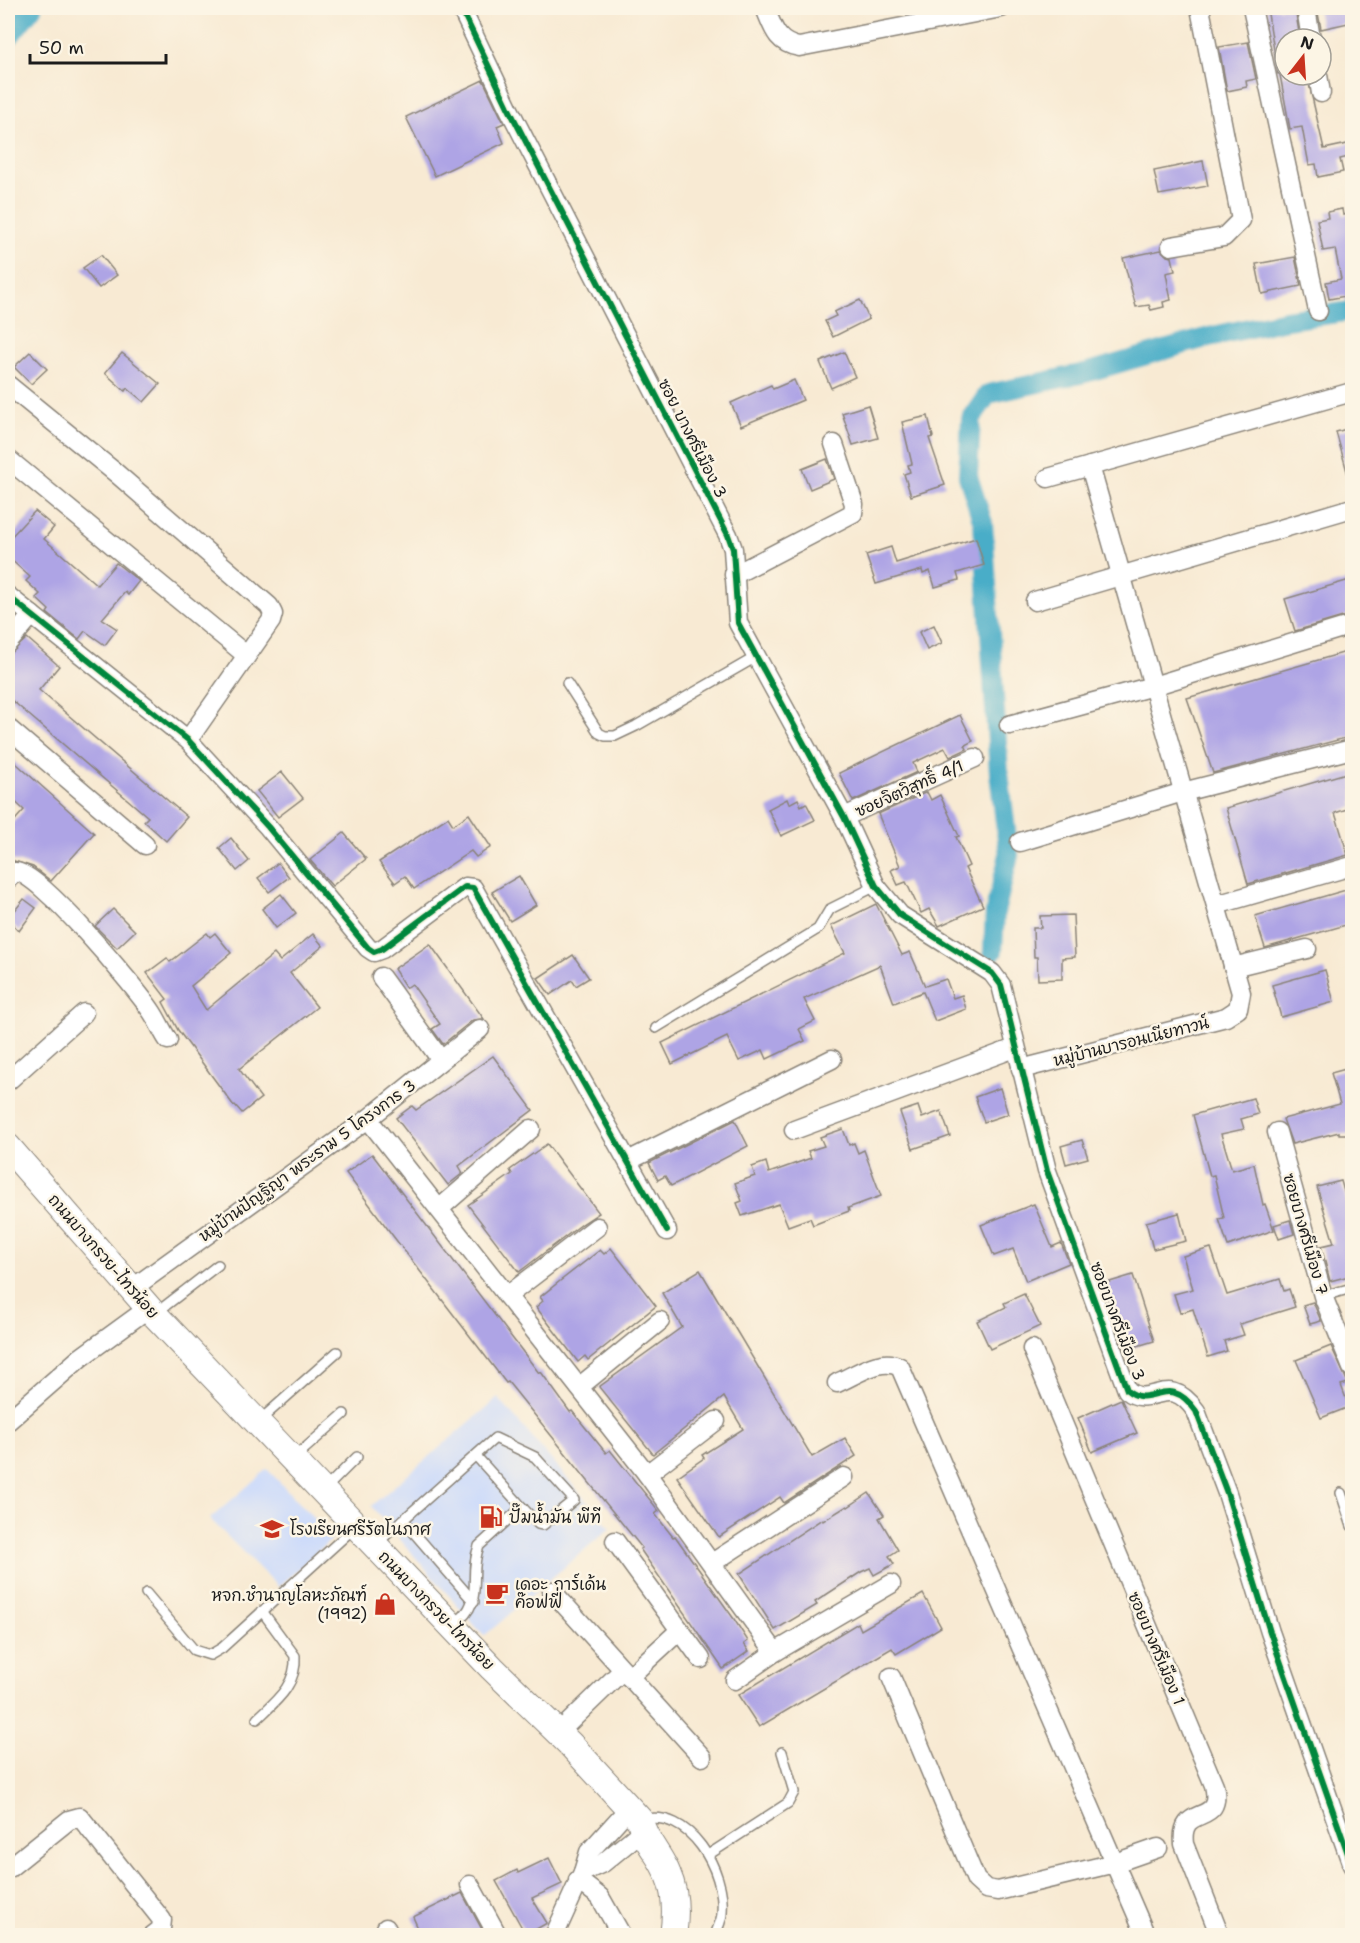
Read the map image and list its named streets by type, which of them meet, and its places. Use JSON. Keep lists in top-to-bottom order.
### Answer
{
  "streets": {
    "main road": ["ถนนบางกรวย-ไทรน้อย"],
    "street": [
      "ซอย บางศรีเมือง 3",
      "ซอยจิตวิสุทธิ์ 4/1",
      "หมู่บ้านบารอนเนียทาวน์",
      "หมู่บ้านปัญฐิญา พระราม 5 โครงการ 3",
      "ซอยบางศรีเมือง 7",
      "ซอยบางศรีเมือง 3",
      "ซอยบางศรีเมือง 1"
    ]
  },
  "crossings": [
    ["ซอย บางศรีเมือง 3", "ซอยจิตวิสุทธิ์ 4/1"],
    ["ซอย บางศรีเมือง 3", "ซอยบางศรีเมือง 3"],
    ["หมู่บ้านบารอนเนียทาวน์", "ซอยบางศรีเมือง 3"],
    ["หมู่บ้านปัญฐิญา พระราม 5 โครงการ 3", "ถนนบางกรวย-ไทรน้อย"]
  ],
  "places": {
    "fuel station": ["ปั๊มน้ำมัน พีที"],
    "school or university": ["โรงเรียนศรีรัตโนภาศ"],
    "cafe": ["เดอะ การ์เด้น ค๊อฟฟี่"],
    "shop": ["หจก.ชำนาญโลหะภัณฑ์ (1992)"]
  },
  "scale_bar": "50 m",
  "north": "top"
}
